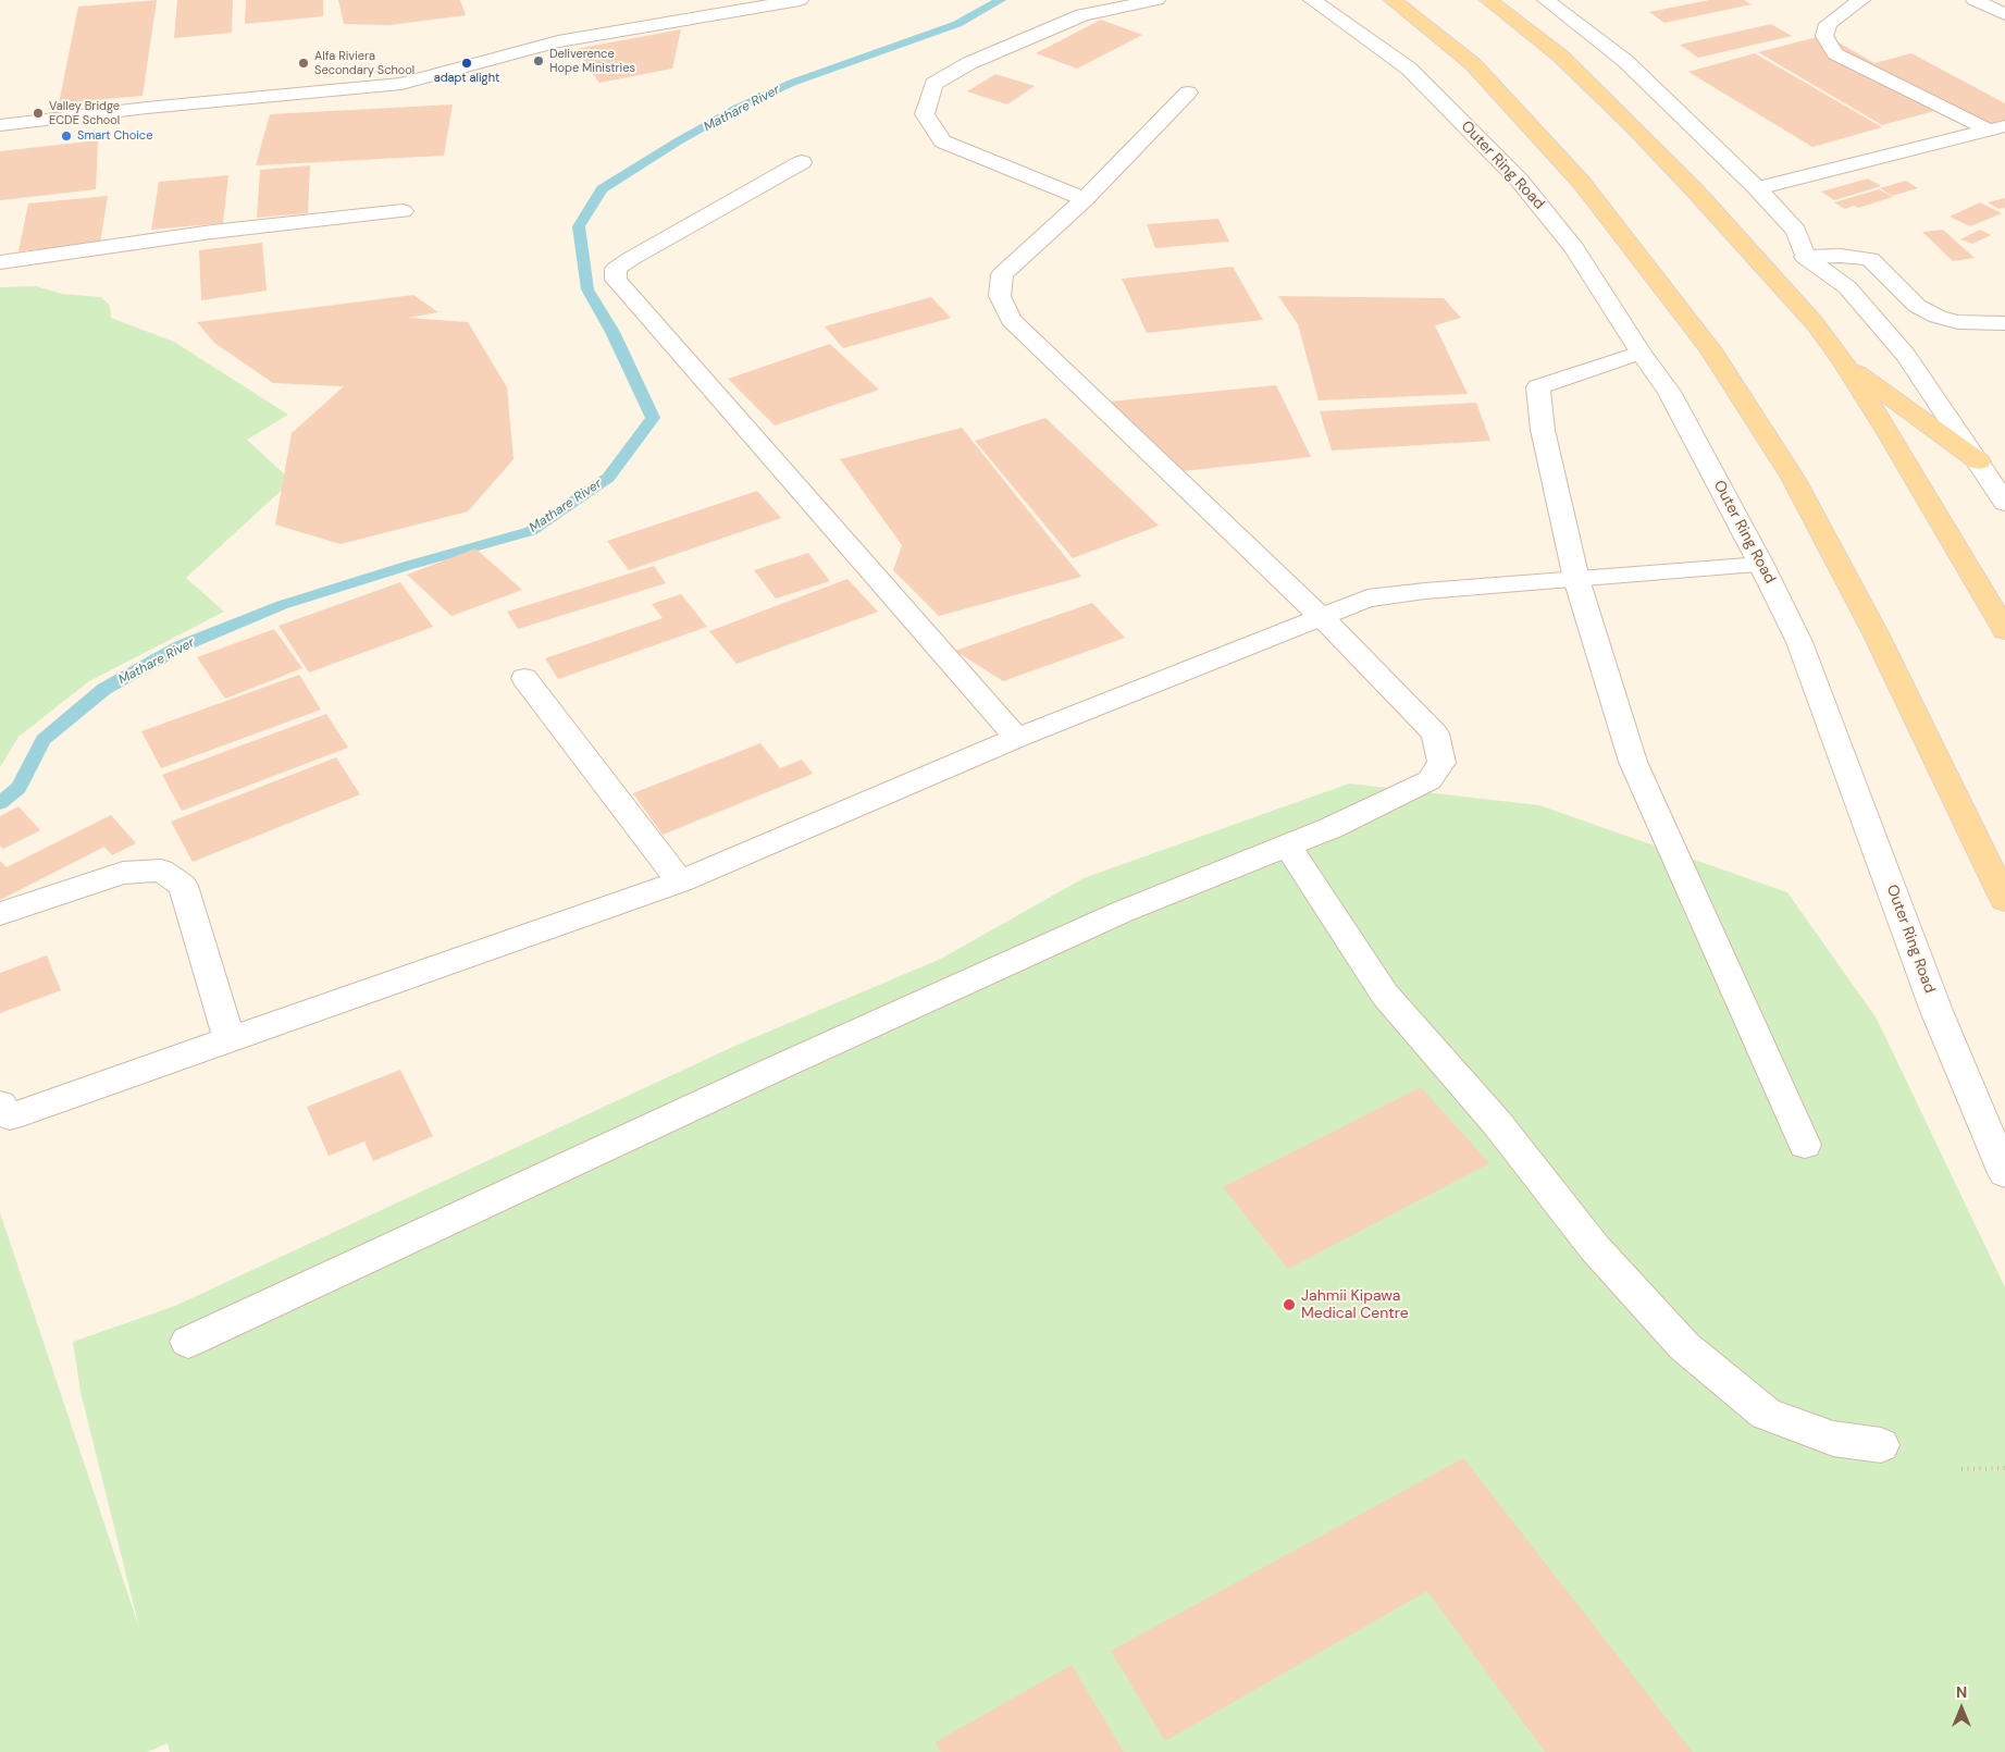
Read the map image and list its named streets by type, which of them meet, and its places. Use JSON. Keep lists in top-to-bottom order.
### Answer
{
  "streets": {
    "street": ["Outer Ring Road"]
  },
  "water": ["Mathare River"],
  "places": [
    "Deliverence Hope Ministries",
    "Alfa Riviera Secondary School",
    "adapt alight",
    "Valley Bridge ECDE School",
    "Smart Choice",
    "Jahmii Kipawa Medical Centre"
  ],
  "north": "top"
}
